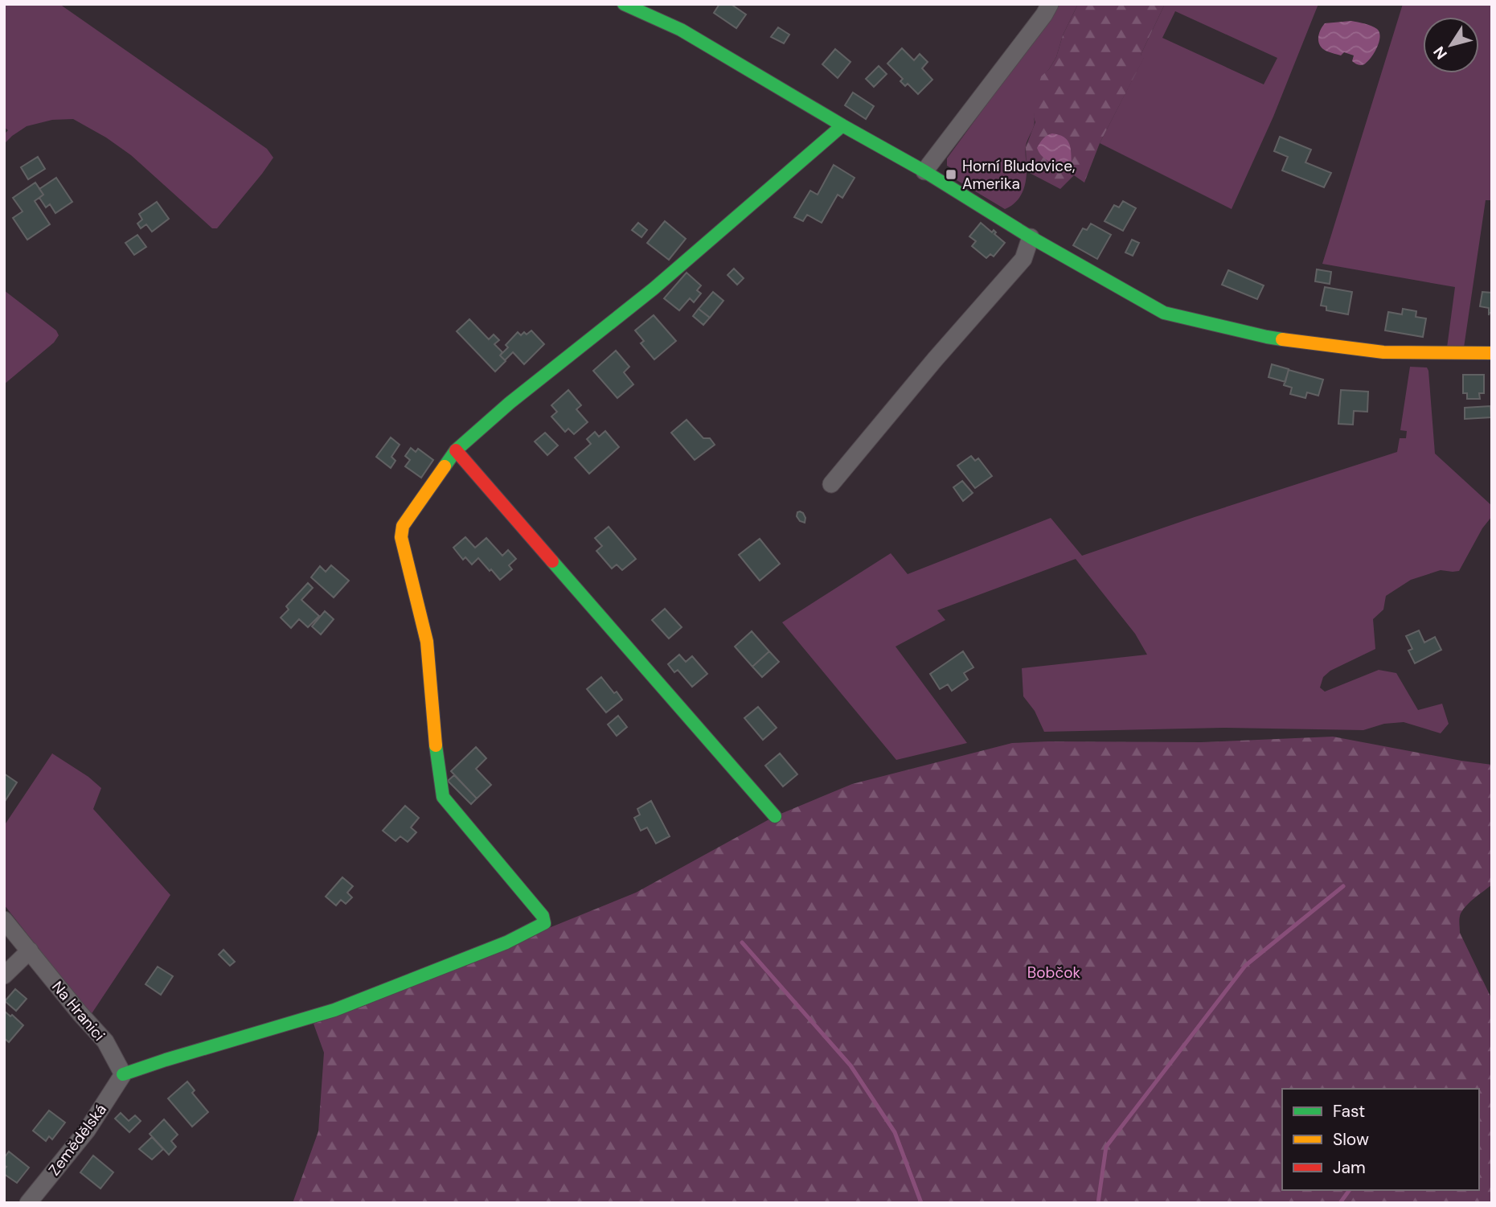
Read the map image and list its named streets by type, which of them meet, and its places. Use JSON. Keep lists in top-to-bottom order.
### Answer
{
  "streets": {
    "street": ["Na Hranici", "Zemědělská"]
  },
  "crossings": [
    ["Na Hranici", "Zemědělská"]
  ],
  "parks": ["Bobčok"],
  "places": {
    "transit": ["Horní Bludovice, Amerika"]
  },
  "legend": ["Fast", "Slow", "Jam"],
  "north": "bottom left"
}
